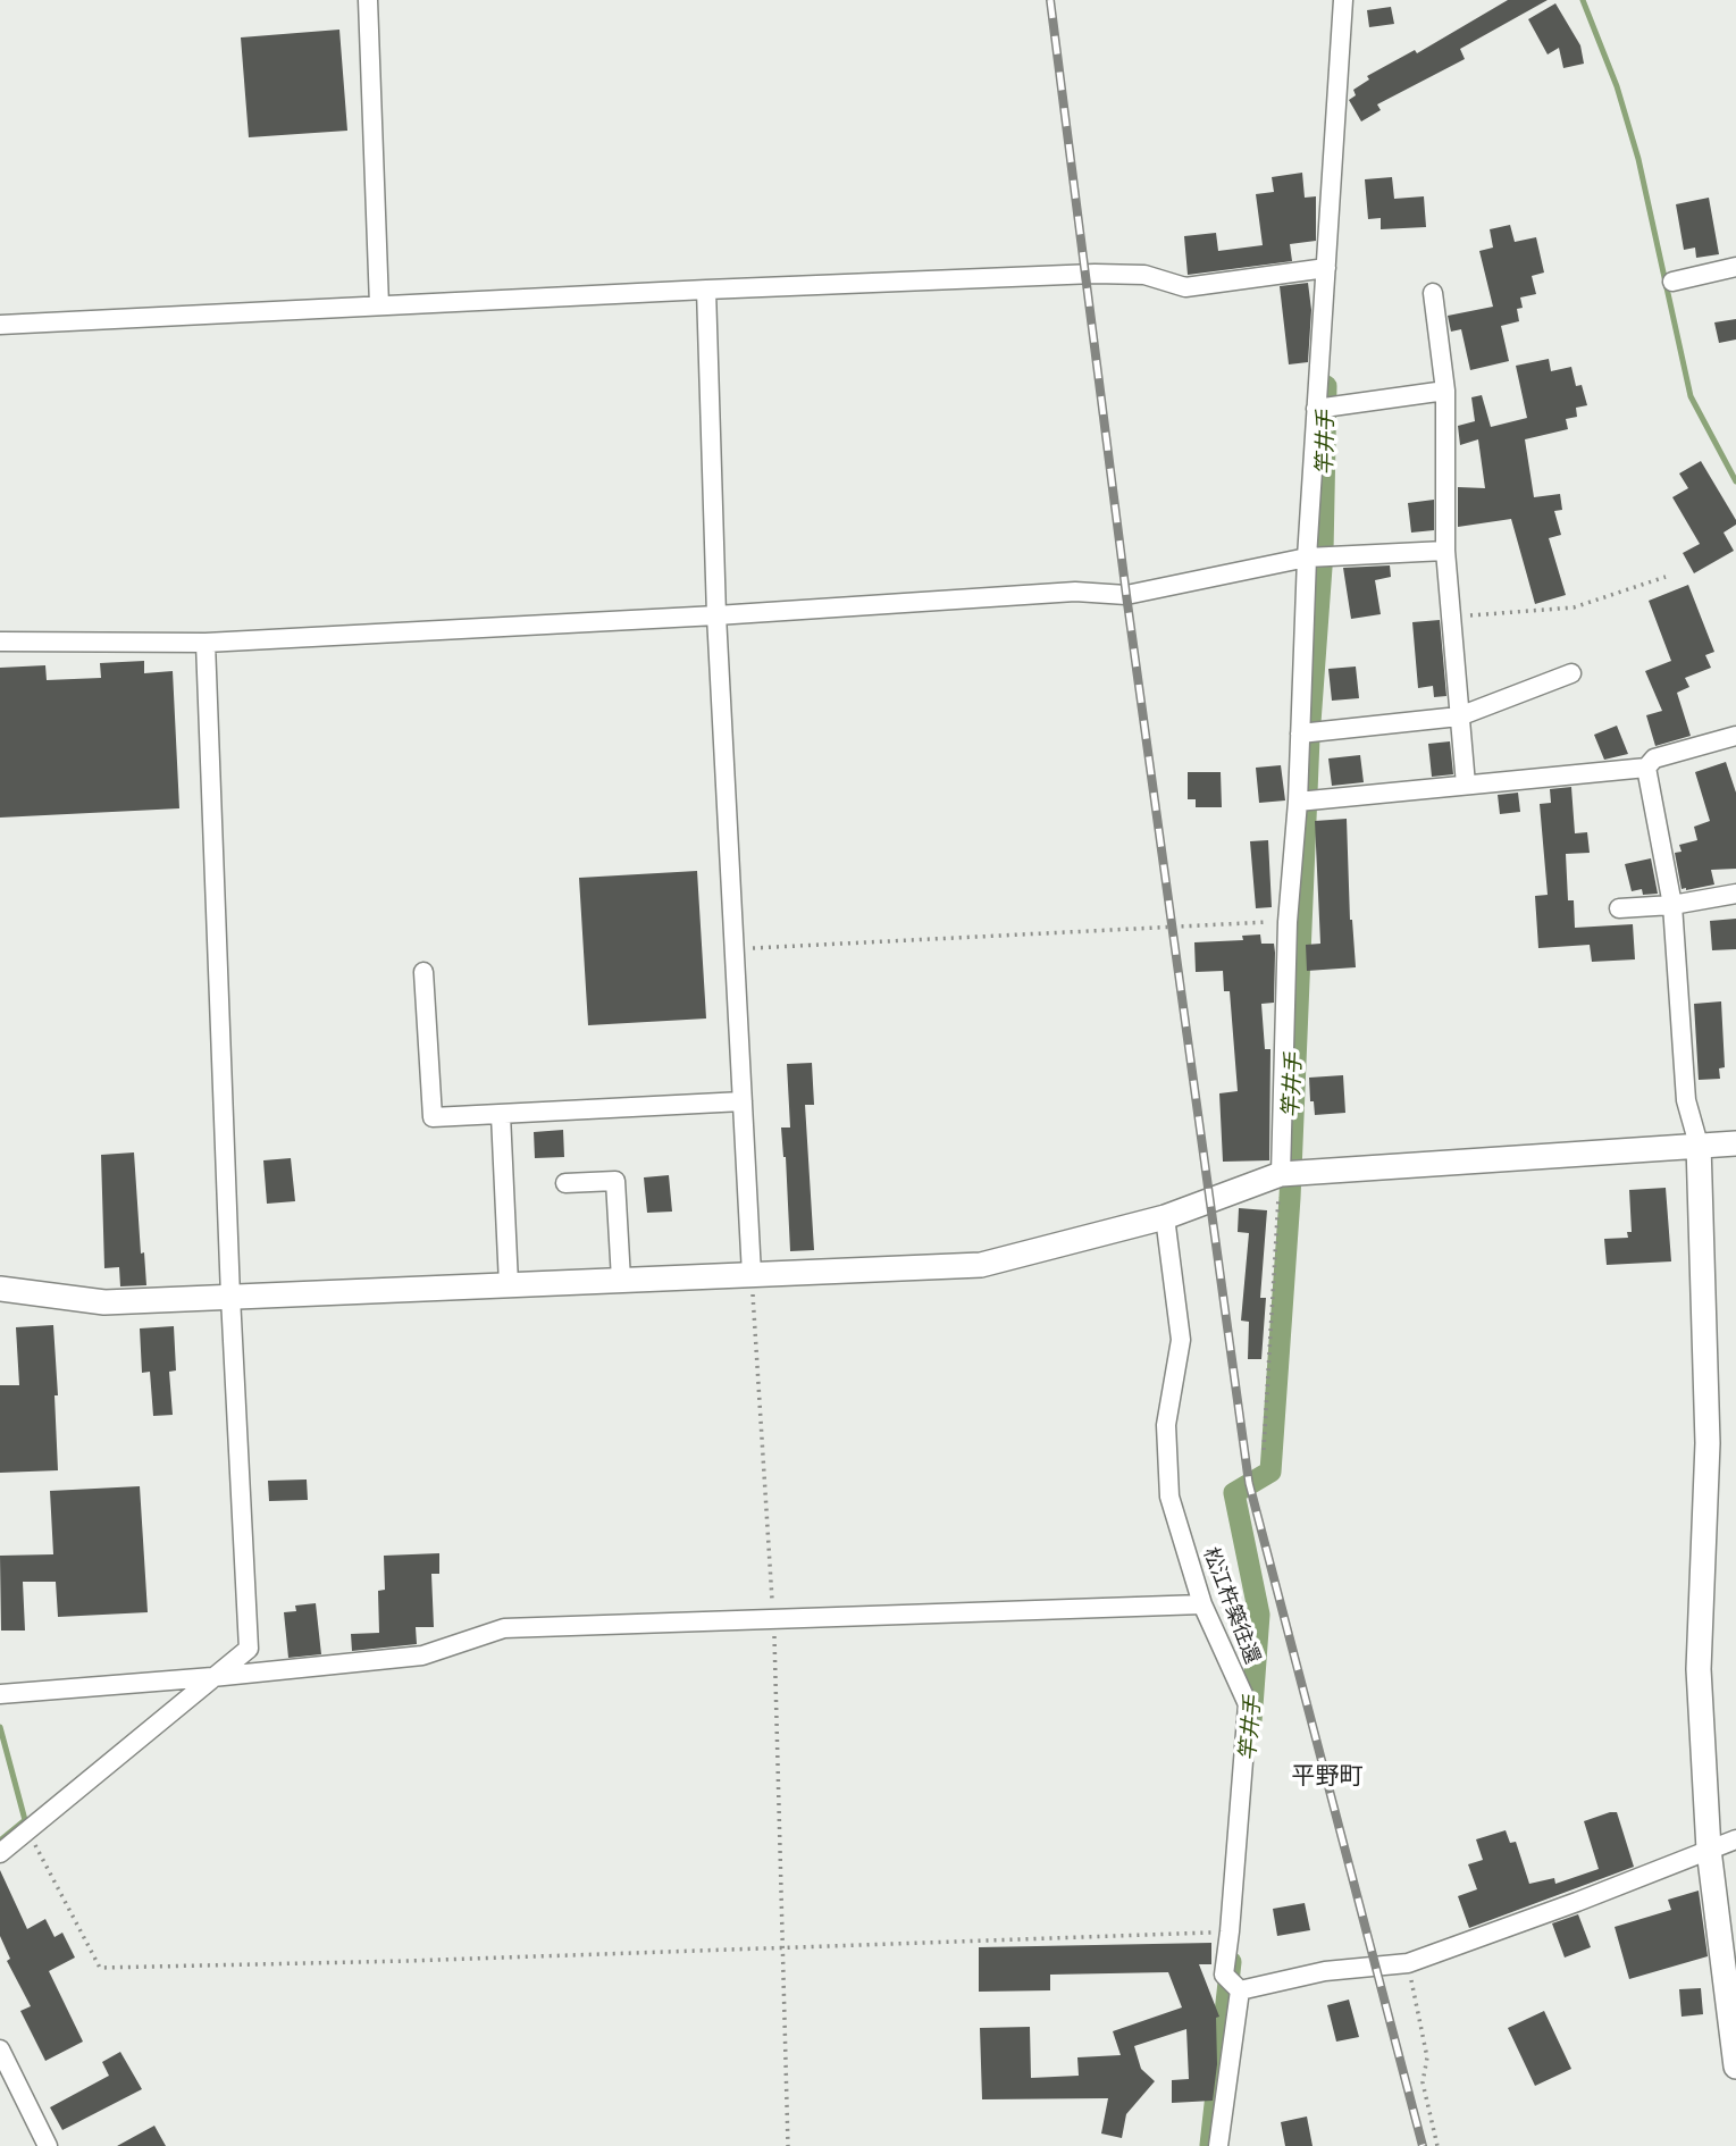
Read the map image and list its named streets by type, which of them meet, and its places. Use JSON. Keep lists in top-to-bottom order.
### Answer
{
  "streets": {
    "street": ["松江杵築往還"]
  },
  "districts": ["平野町"],
  "water": ["竿井手"]
}
